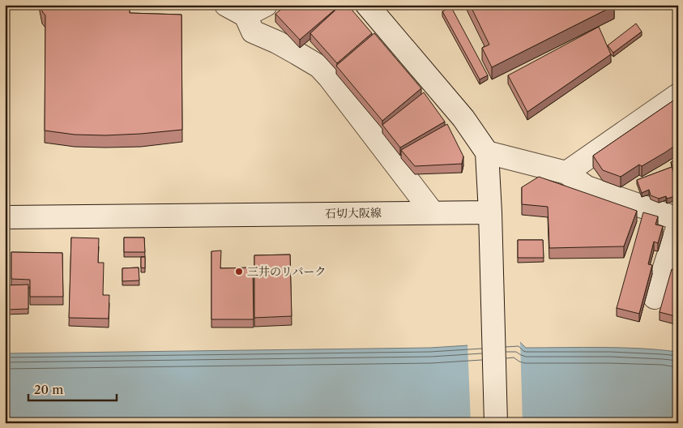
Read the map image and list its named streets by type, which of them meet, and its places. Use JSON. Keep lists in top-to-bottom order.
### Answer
{
  "streets": {
    "street": ["石切大阪線"]
  },
  "places": ["三井のリパーク"],
  "scale_bar": "20 m"
}
